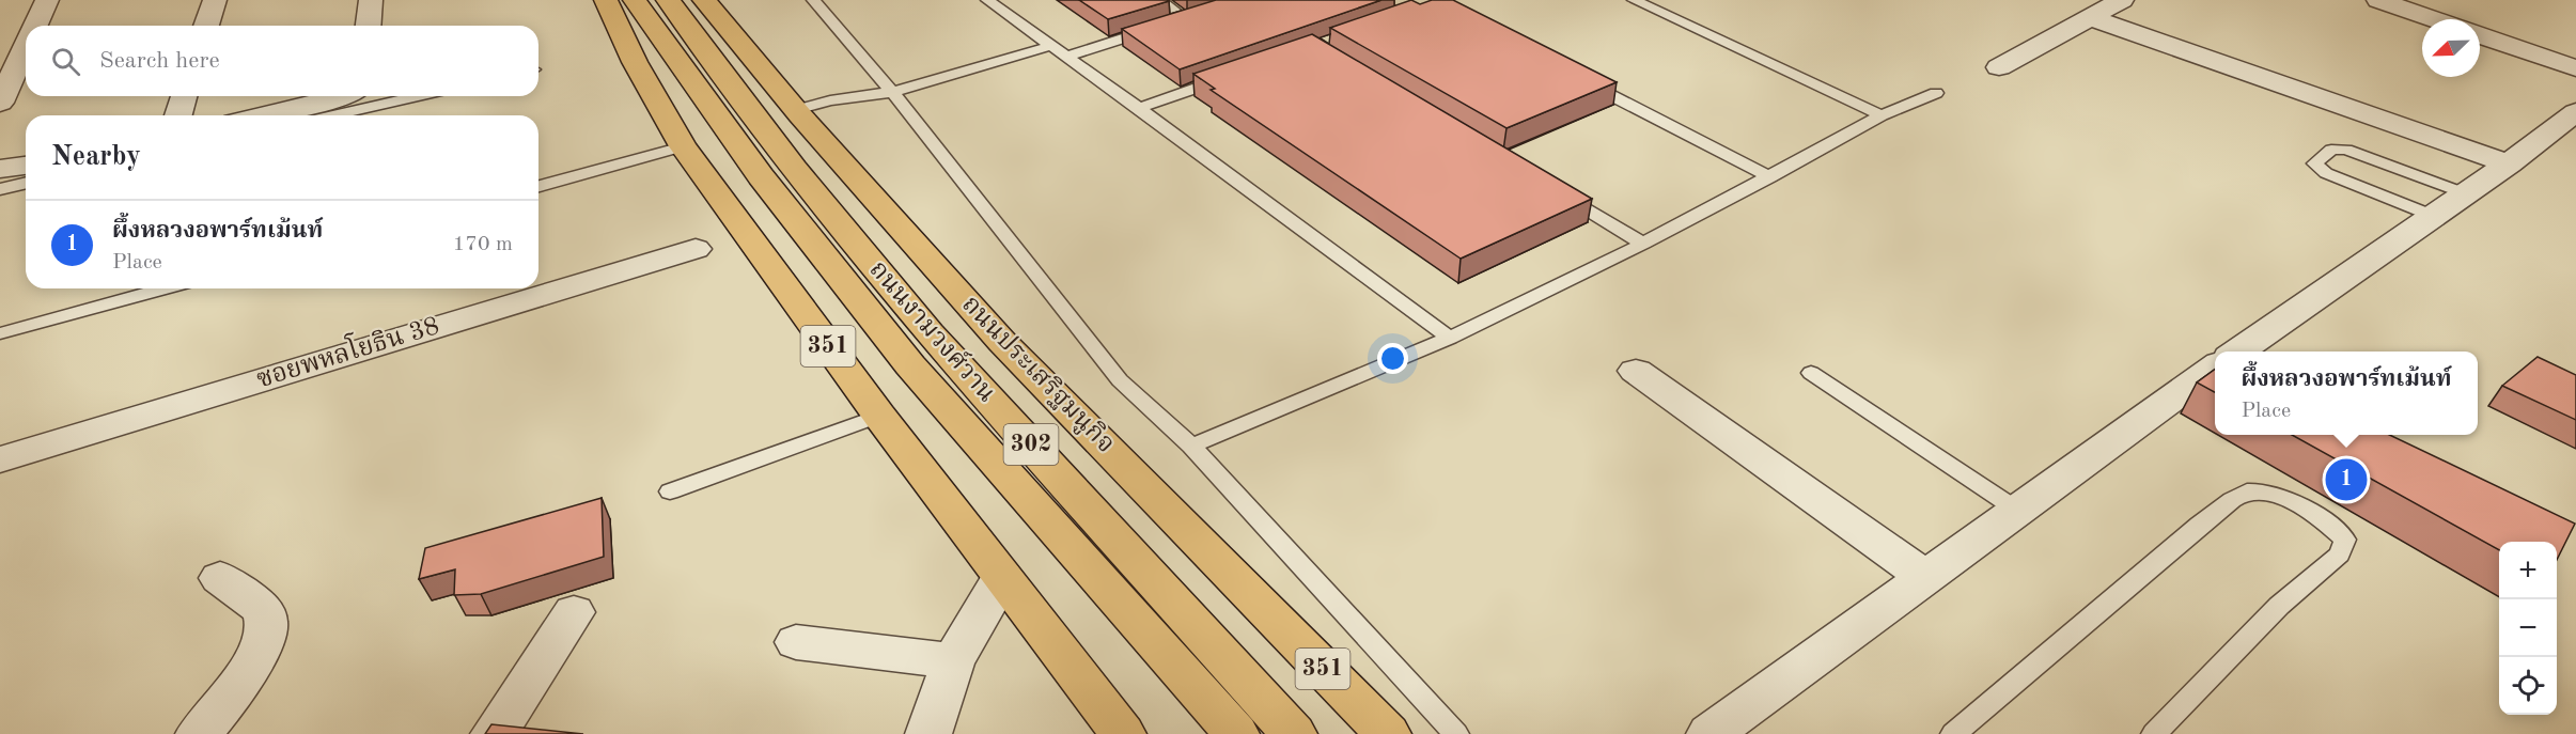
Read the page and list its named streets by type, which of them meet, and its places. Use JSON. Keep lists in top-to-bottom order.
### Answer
{
  "streets": {
    "main road": [
      "ถนนงามวงศ์วาน",
      "351",
      "ถนนประเสริฐมนูกิจ",
      "302"
    ],
    "street": ["ซอยพหลโยธิน 38"]
  },
  "north": "bottom left",
  "page": {
    "search": "Search here",
    "heading": "Nearby",
    "list": [
      {
        "mark": "1",
        "name": "ผึ้งหลวงอพาร์ทเม้นท์",
        "note": "Place",
        "value": "170 m"
      }
    ],
    "popup": ["ผึ้งหลวงอพาร์ทเม้นท์", "Place"],
    "pins": "1",
    "map_buttons": ["+", "−"]
  }
}
